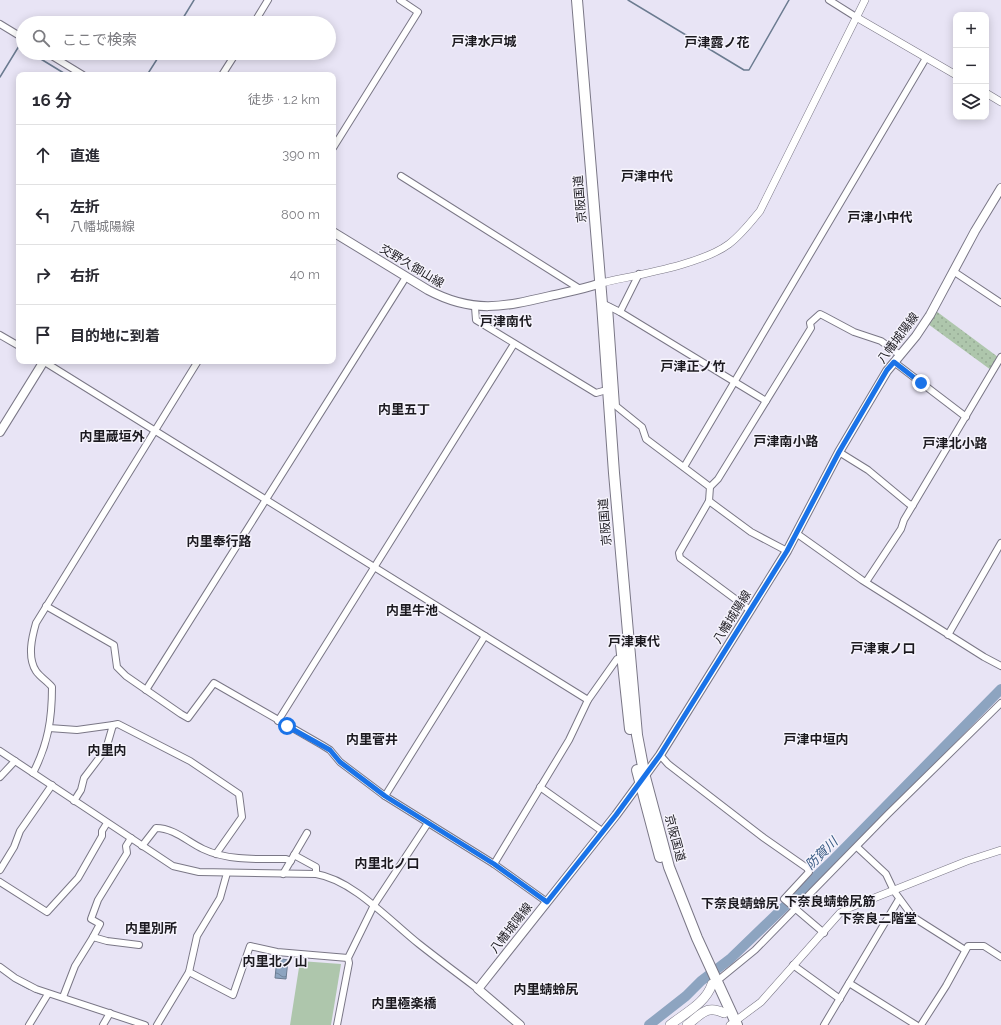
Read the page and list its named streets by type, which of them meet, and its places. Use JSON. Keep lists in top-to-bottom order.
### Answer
{
  "streets": {
    "highway": ["京阪国道"],
    "main road": ["交野久御山線", "八幡城陽線"]
  },
  "crossings": [
    ["京阪国道", "交野久御山線"],
    ["京阪国道", "八幡城陽線"]
  ],
  "districts": [
    "戸津水戸城",
    "戸津露ノ花",
    "戸津中代",
    "戸津小中代",
    "戸津南代",
    "戸津正ノ竹",
    "内里五丁",
    "内里蔵垣外",
    "戸津南小路",
    "戸津北小路",
    "内里奉行路",
    "内里牛池",
    "戸津東代",
    "戸津東ノ口",
    "内里菅井",
    "戸津中垣内",
    "内里内",
    "内里北ノ口",
    "下奈良蜻蛉尻筋",
    "下奈良蜻蛉尻",
    "下奈良二階堂",
    "内里別所",
    "内里北ノ山",
    "内里蜻蛉尻",
    "内里極楽橋"
  ],
  "water": ["防賀川"],
  "page": {
    "map_buttons": ["+", "−"],
    "search": "ここで検索",
    "heading": ["16 分", "徒歩 · 1.2 km"],
    "list": [
      ["直進", "390 m"],
      ["左折", "八幡城陽線", "800 m"],
      ["右折", "40 m"],
      "目的地に到着"
    ]
  }
}
